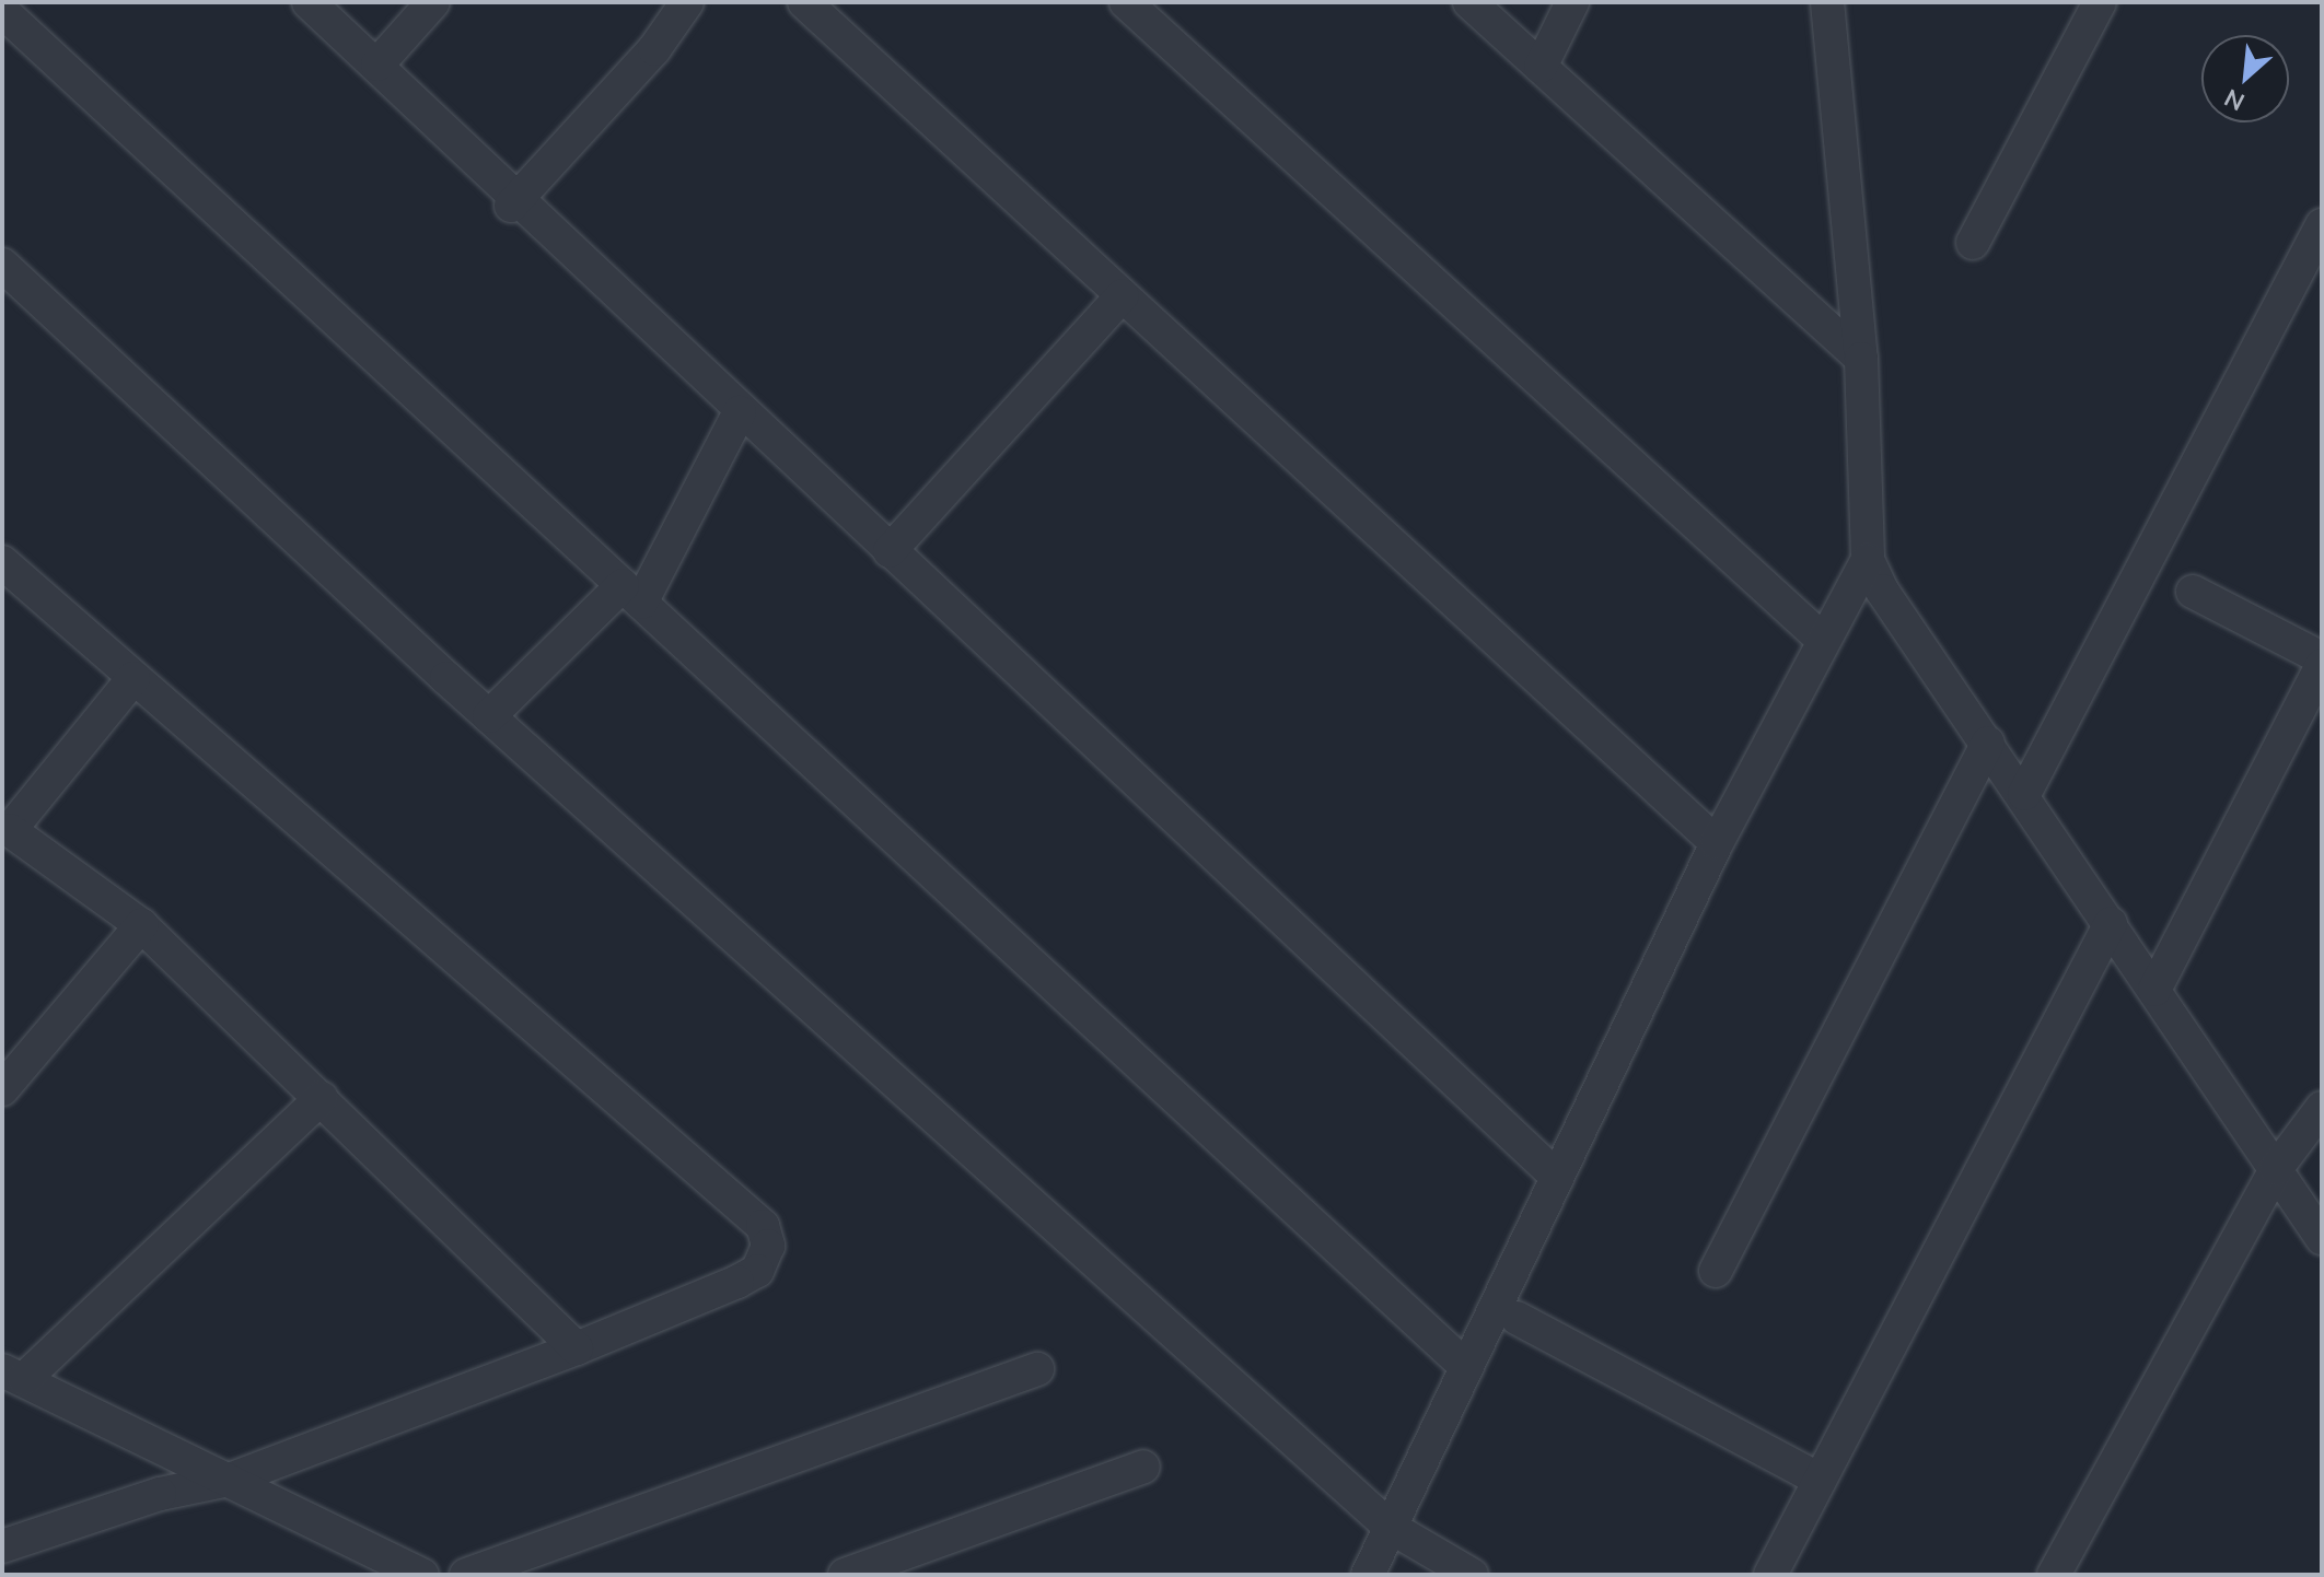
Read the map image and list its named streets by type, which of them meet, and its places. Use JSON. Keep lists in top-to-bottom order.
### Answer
{
  "north": "bottom left"
}
